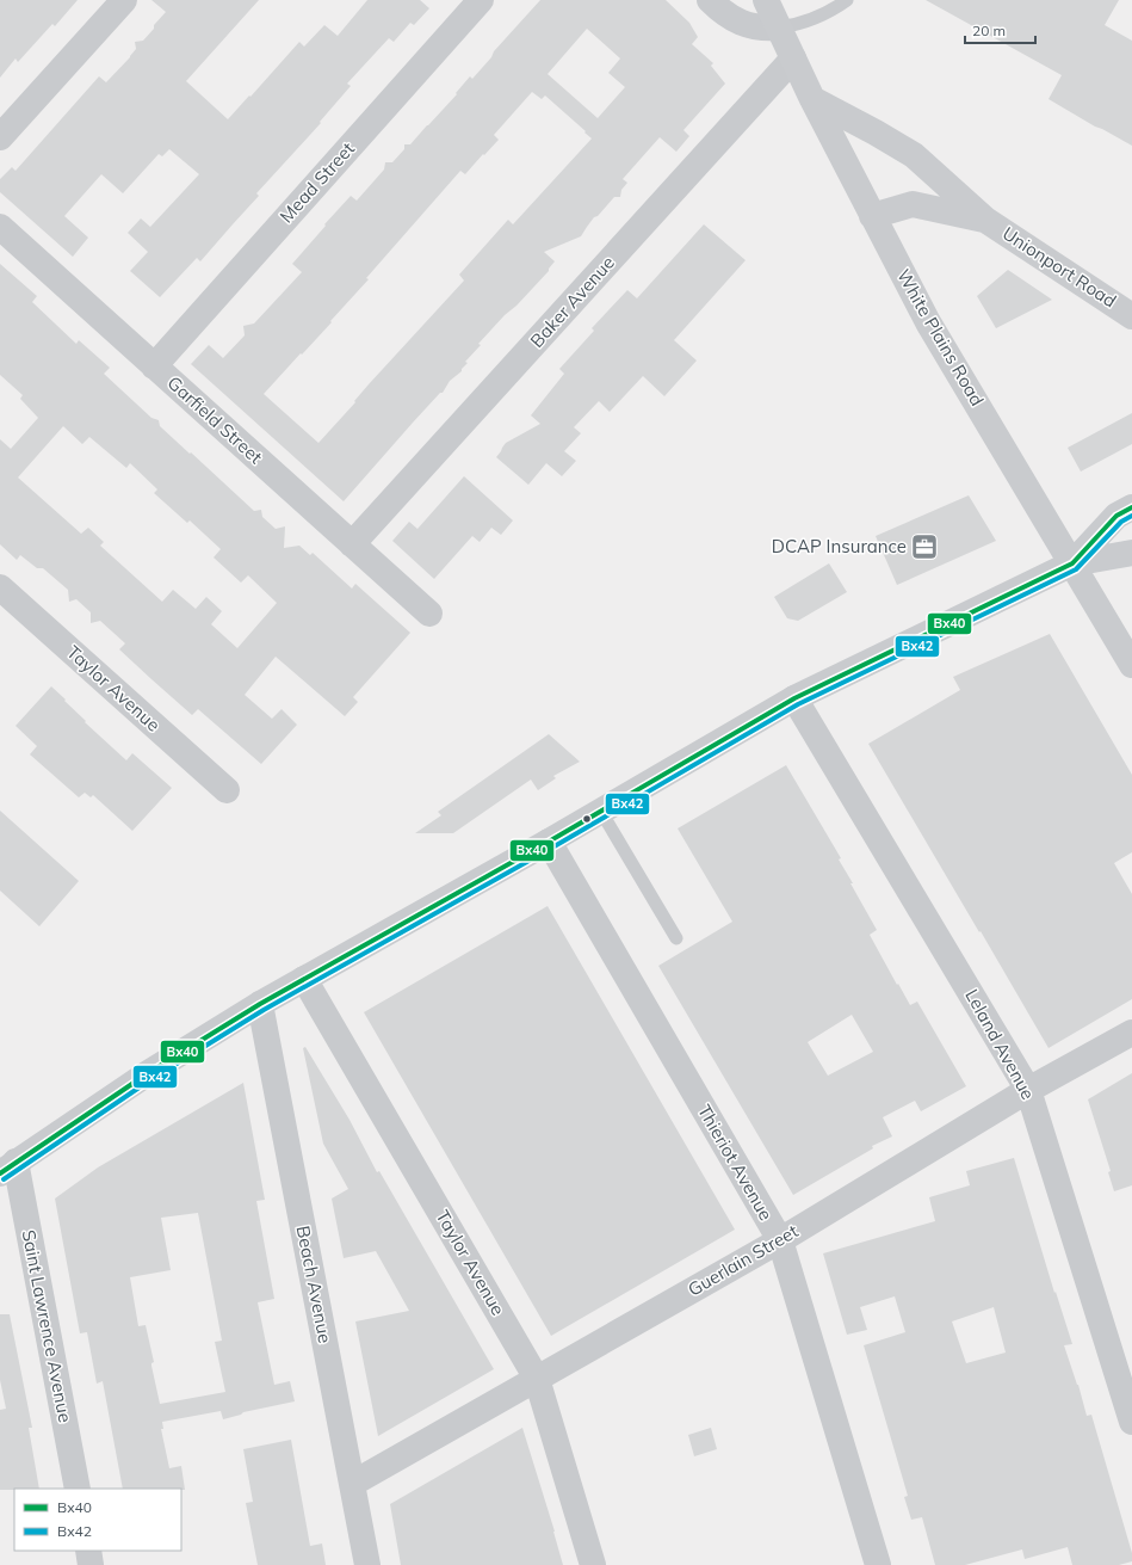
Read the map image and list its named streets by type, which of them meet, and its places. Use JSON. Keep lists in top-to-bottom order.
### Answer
{
  "streets": {
    "main road": ["Unionport Road", "White Plains Road"],
    "street": [
      "Mead Street",
      "Baker Avenue",
      "Garfield Street",
      "Taylor Avenue",
      "Leland Avenue",
      "Thieriot Avenue",
      "Guerlain Street",
      "Beach Avenue",
      "Saint Lawrence Avenue"
    ]
  },
  "crossings": [
    ["Mead Street", "Garfield Street"],
    ["Unionport Road", "White Plains Road"],
    ["Baker Avenue", "White Plains Road"],
    ["Baker Avenue", "Garfield Street"],
    ["Taylor Avenue", "Guerlain Street"],
    ["Leland Avenue", "Guerlain Street"],
    ["Thieriot Avenue", "Guerlain Street"],
    ["Guerlain Street", "Beach Avenue"]
  ],
  "places": {
    "office": ["DCAP Insurance"]
  },
  "lines": ["transit line Bx40", "transit line Bx42"],
  "legend": ["Bx40", "Bx42"],
  "scale_bar": "20 m"
}
